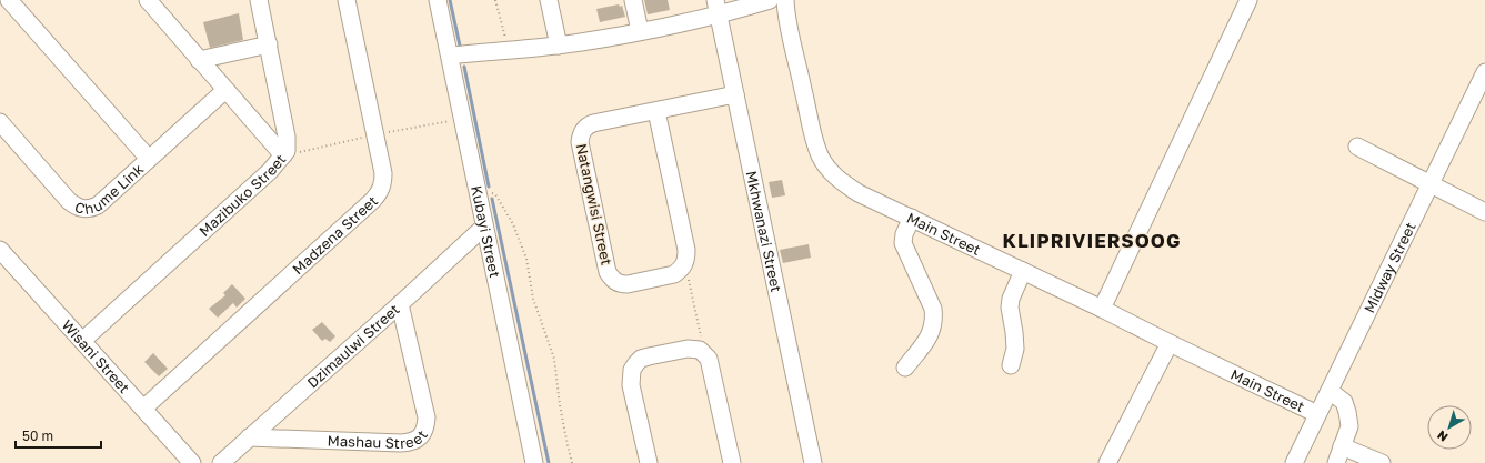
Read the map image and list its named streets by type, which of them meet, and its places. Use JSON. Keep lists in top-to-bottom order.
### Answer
{
  "streets": {
    "street": [
      "Chume Link",
      "Mazibuko Street",
      "Natangwisi Street",
      "Kubayi Street",
      "Mkhwanazi Street",
      "Main Street",
      "Madzena Street",
      "Midway Street",
      "Dzimaulwi Street",
      "Wisani Street",
      "Mashau Street"
    ]
  },
  "crossings": [
    ["Mazibuko Street", "Wisani Street"],
    ["Natangwisi Street", "Mkhwanazi Street"],
    ["Kubayi Street", "Dzimaulwi Street"],
    ["Main Street", "Midway Street"],
    ["Madzena Street", "Wisani Street"],
    ["Dzimaulwi Street", "Mashau Street"]
  ],
  "districts": ["KLIPRIVIERSOOG"],
  "scale_bar": "50 m",
  "north": "bottom left"
}
